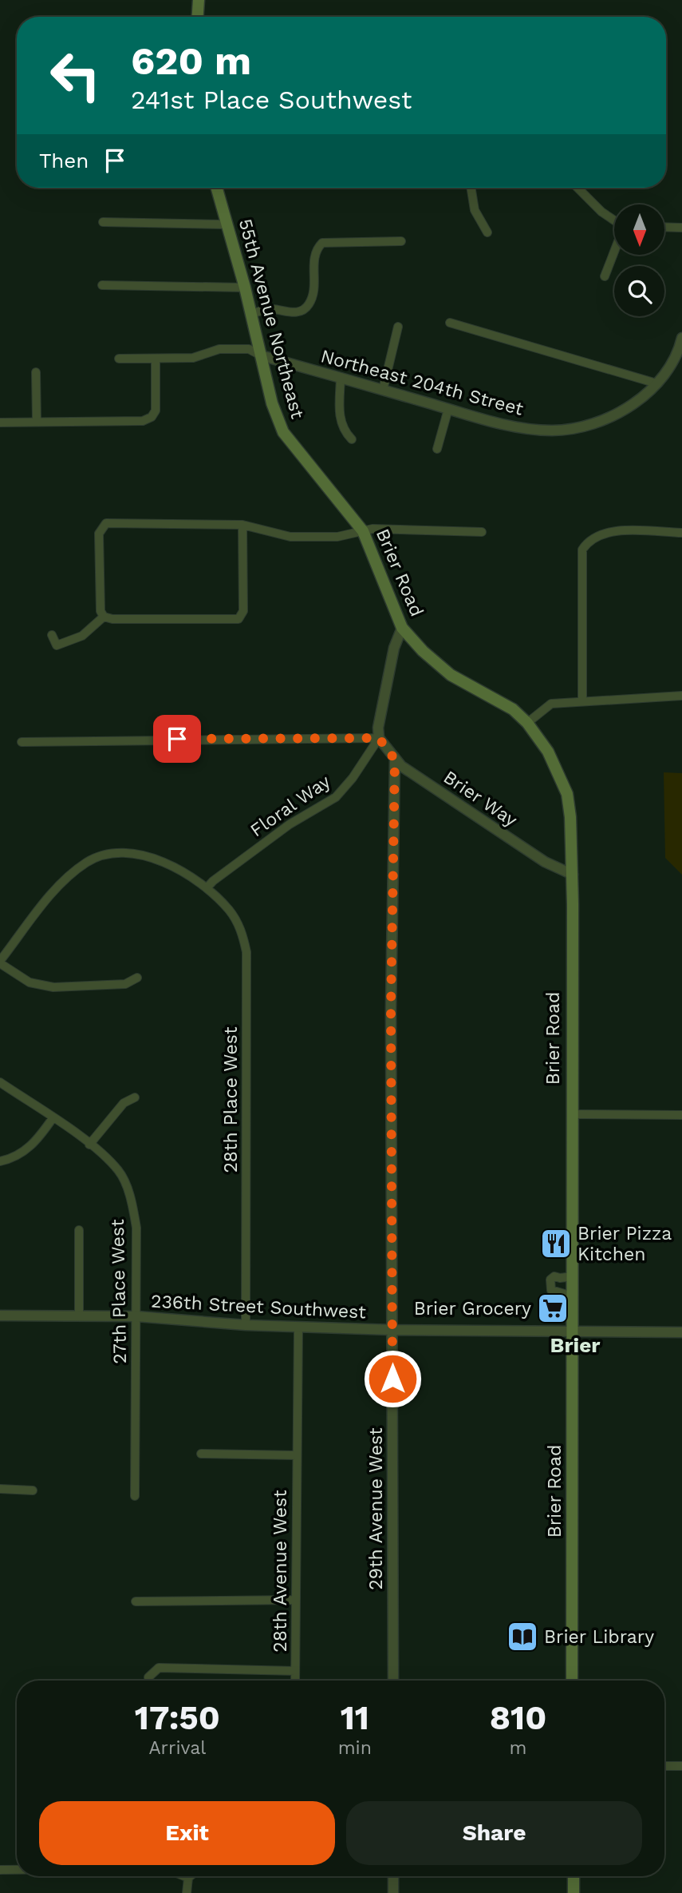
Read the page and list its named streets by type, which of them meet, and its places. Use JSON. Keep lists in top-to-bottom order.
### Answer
{
  "streets": {
    "main road": ["55th Avenue Northeast", "Brier Road"],
    "street": [
      "Northeast 204th Street",
      "Brier Way",
      "Floral Way",
      "28th Place West",
      "27th Place West",
      "236th Street Southwest",
      "29th Avenue West",
      "28th Avenue West"
    ]
  },
  "crossings": [
    ["55th Avenue Northeast", "Northeast 204th Street"],
    ["55th Avenue Northeast", "Brier Road"],
    ["Brier Road", "Brier Way"],
    ["Brier Road", "236th Street Southwest"],
    ["Brier Way", "Floral Way"],
    ["Brier Way", "29th Avenue West"],
    ["Floral Way", "28th Place West"],
    ["28th Place West", "236th Street Southwest"],
    ["27th Place West", "236th Street Southwest"],
    ["236th Street Southwest", "29th Avenue West"],
    ["236th Street Southwest", "28th Avenue West"]
  ],
  "districts": ["Brier"],
  "places": {
    "restaurant": ["Brier Pizza Kitchen"],
    "supermarket": ["Brier Grocery"],
    "library": ["Brier Library"]
  },
  "north": "bottom",
  "page": {
    "turn": ["620 m", "241st Place Southwest"],
    "then": "Then",
    "eta": [
      "17:50",
      "Arrival",
      "11",
      "min",
      "810",
      "m"
    ],
    "buttons": ["Exit", "Share"]
  }
}
